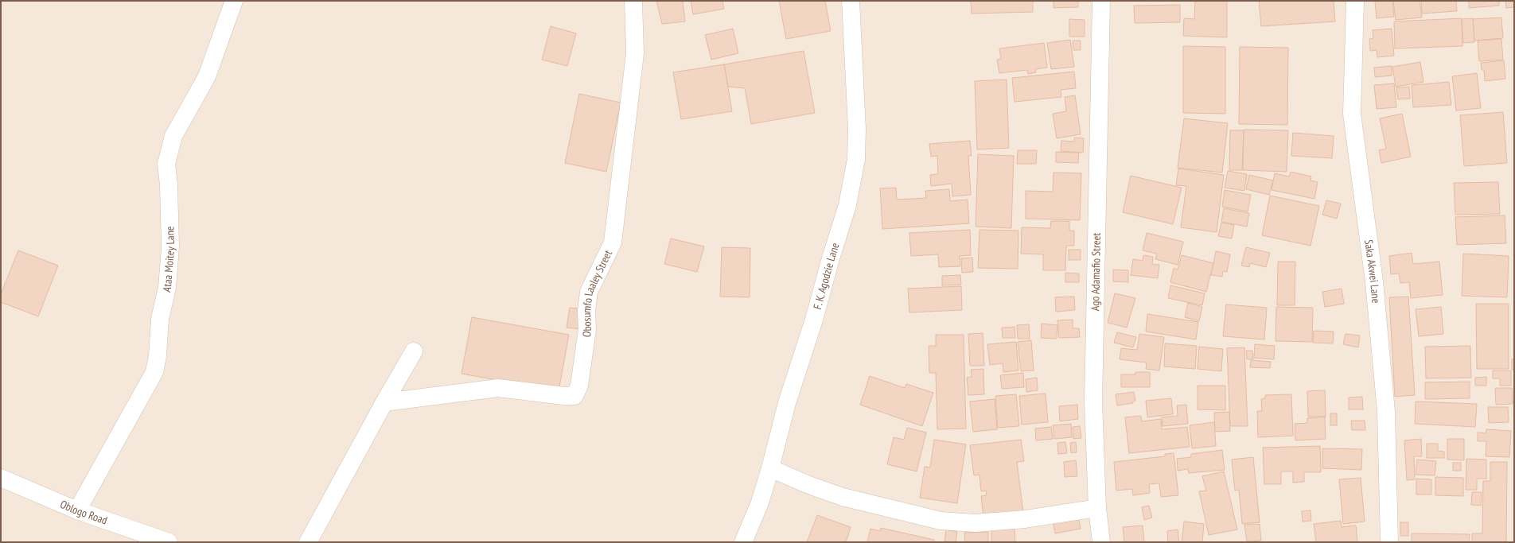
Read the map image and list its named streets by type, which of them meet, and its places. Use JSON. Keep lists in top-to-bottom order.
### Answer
{
  "streets": {
    "street": [
      "Ataa Moitey Lane",
      "Saka Akwei Lane",
      "Ago Adamafio Street",
      "F. K. Agodzie Lane",
      "Obosumfo Laaley Street",
      "Oblogo Road"
    ]
  },
  "crossings": [
    ["Ataa Moitey Lane", "Oblogo Road"]
  ]
}
